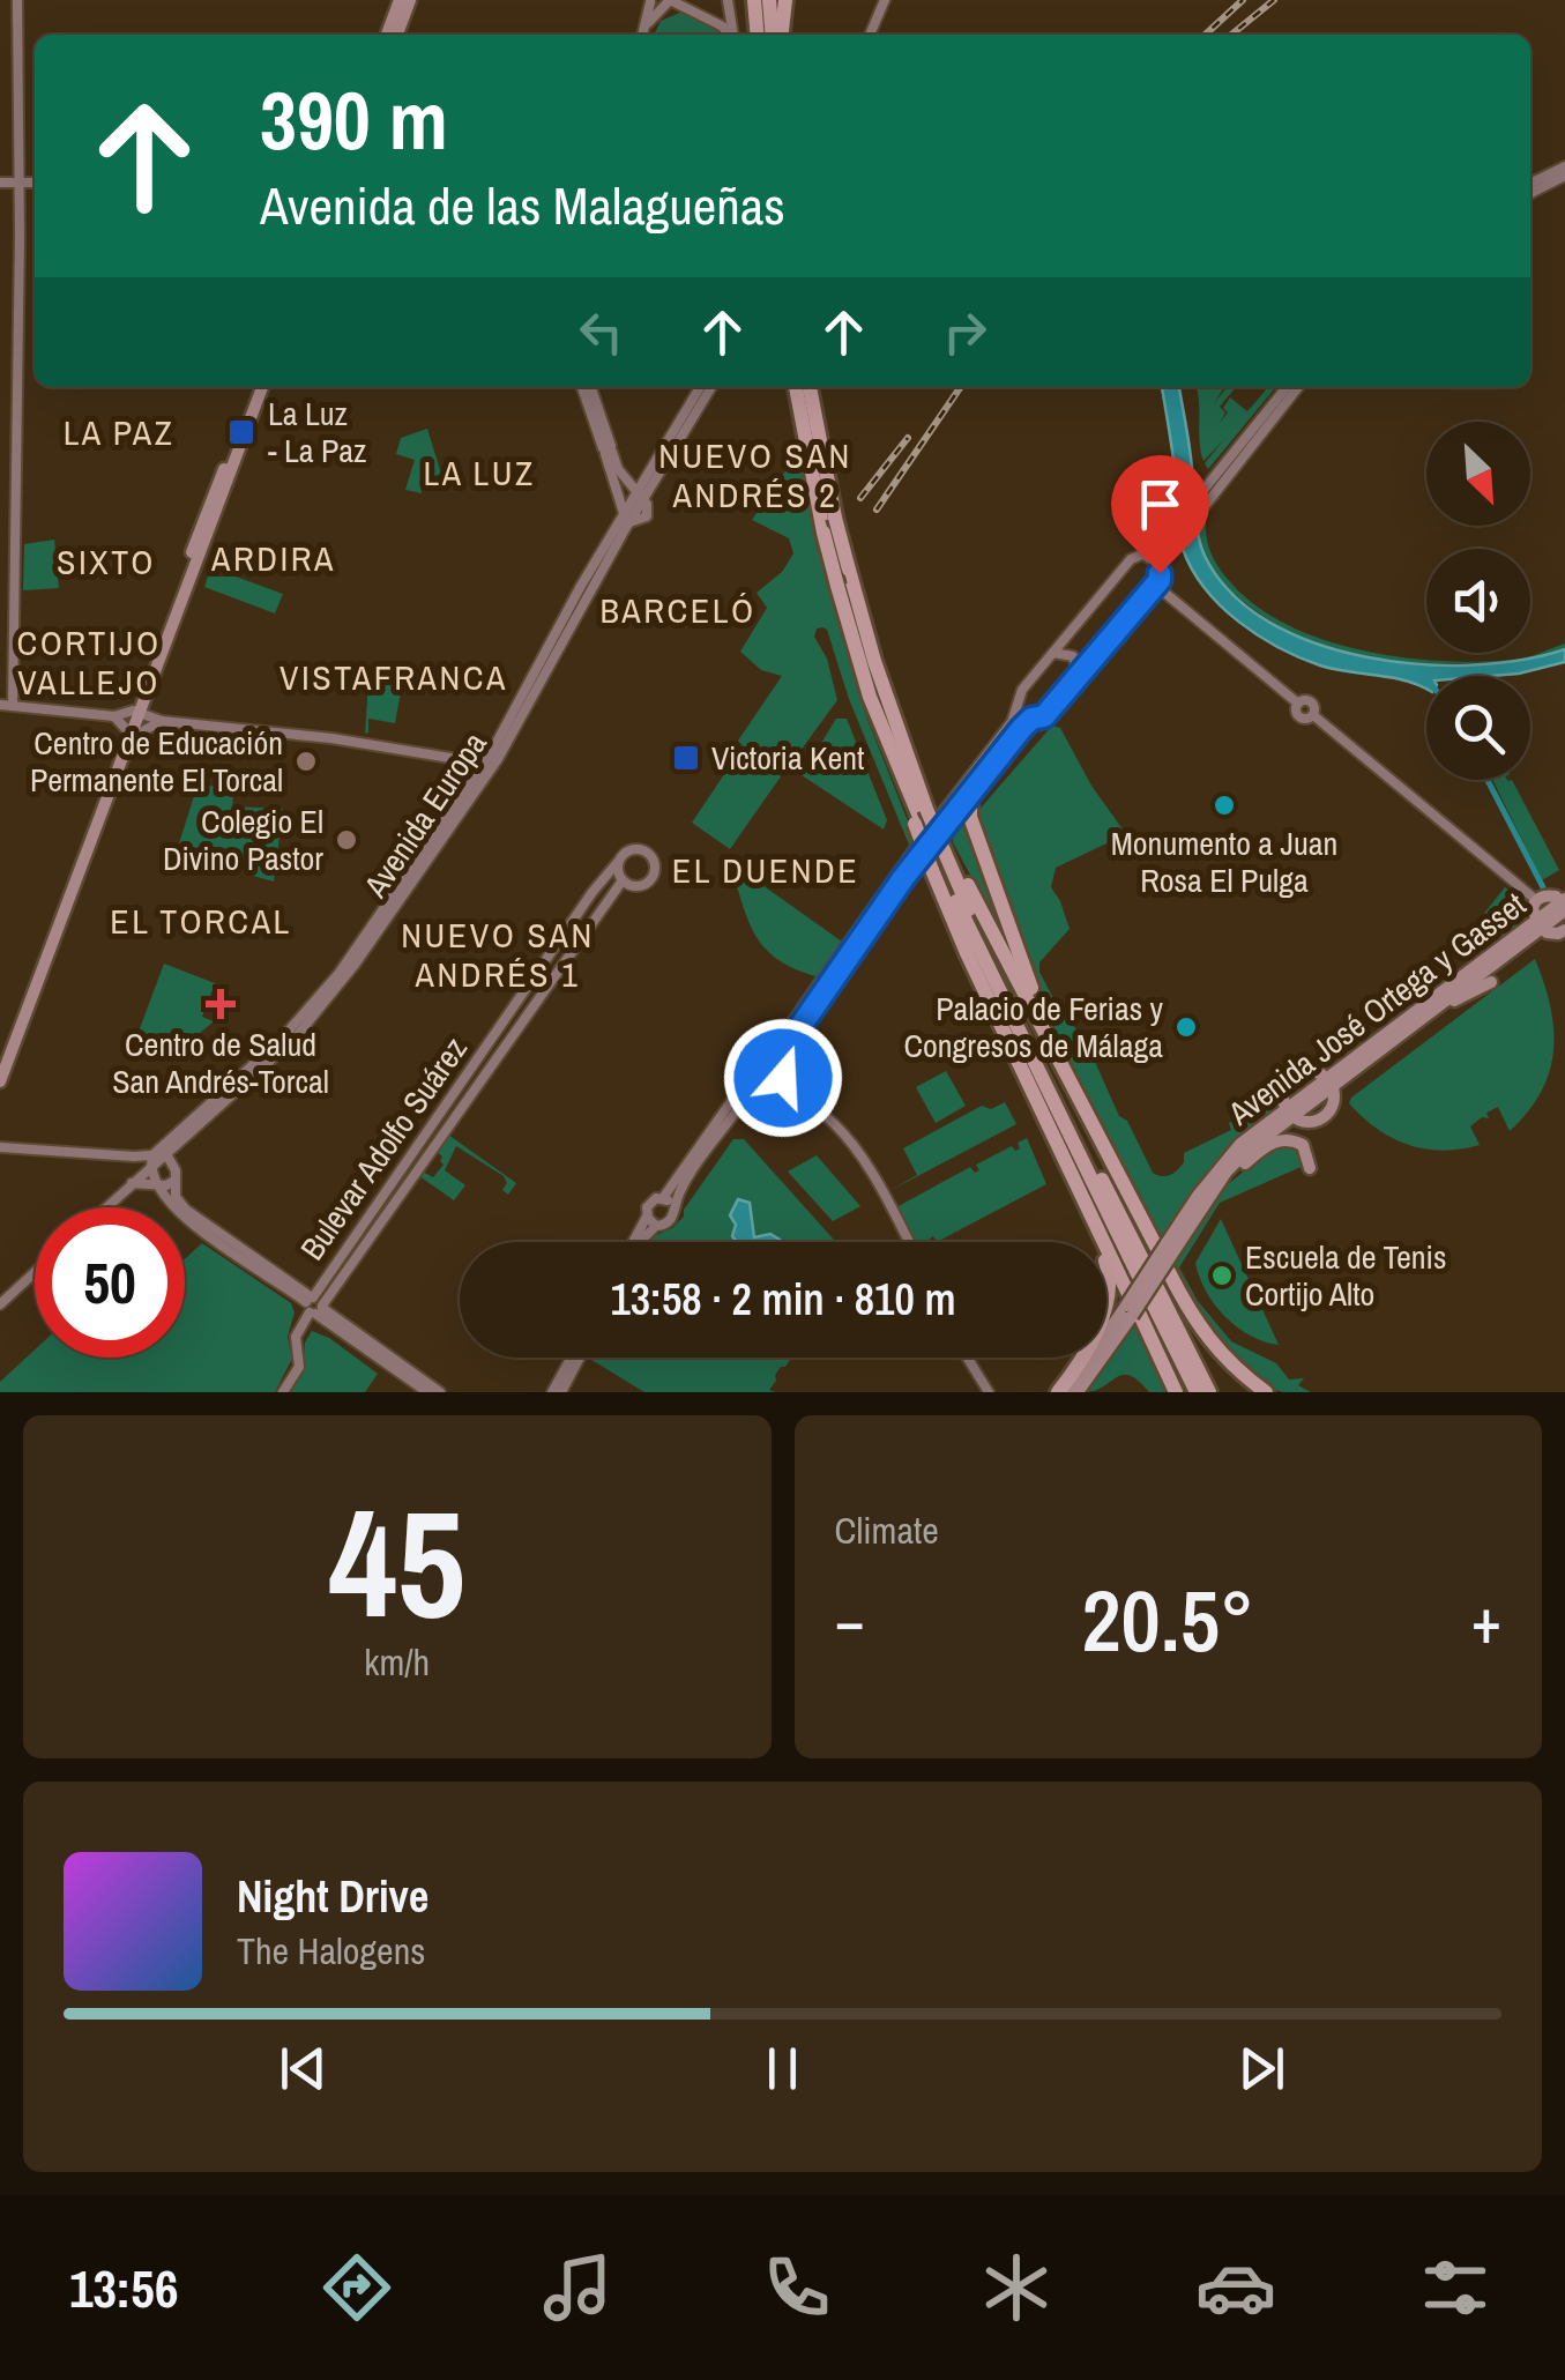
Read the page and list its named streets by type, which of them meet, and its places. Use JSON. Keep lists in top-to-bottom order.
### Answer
{
  "streets": {
    "main road": ["Avenida Europa", "Avenida José Ortega y Gasset", "Bulevar Adolfo Suárez"]
  },
  "districts": [
    "LA PAZ",
    "NUEVO SAN ANDRÉS 2",
    "LA LUZ",
    "ARDIRA",
    "SIXTO",
    "BARCELÓ",
    "CORTIJO VALLEJO",
    "VISTAFRANCA",
    "EL DUENDE",
    "EL TORCAL",
    "NUEVO SAN ANDRÉS 1"
  ],
  "places": {
    "transit": ["La Luz - La Paz", "Victoria Kent"],
    "other": [
      "Centro de Educación Permanente El Torcal",
      "Monumento a Juan Rosa El Pulga",
      "Colegio El Divino Pastor",
      "Palacio de Ferias y Congresos de Málaga",
      "Escuela de Tenis Cortijo Alto"
    ],
    "health": ["Centro de Salud San Andrés-Torcal"]
  },
  "north": "bottom right",
  "page": {
    "turn": ["390 m", "Avenida de las Malagueñas"],
    "limit": "50",
    "trip": "13:58 · 2 min · 810 m",
    "tile": [
      ["45", "km/h"],
      "Climate"
    ],
    "heat": ["−", "20.5°", "+"],
    "song": ["Night Drive", "The Halogens"],
    "tabs": "13:56"
  }
}
